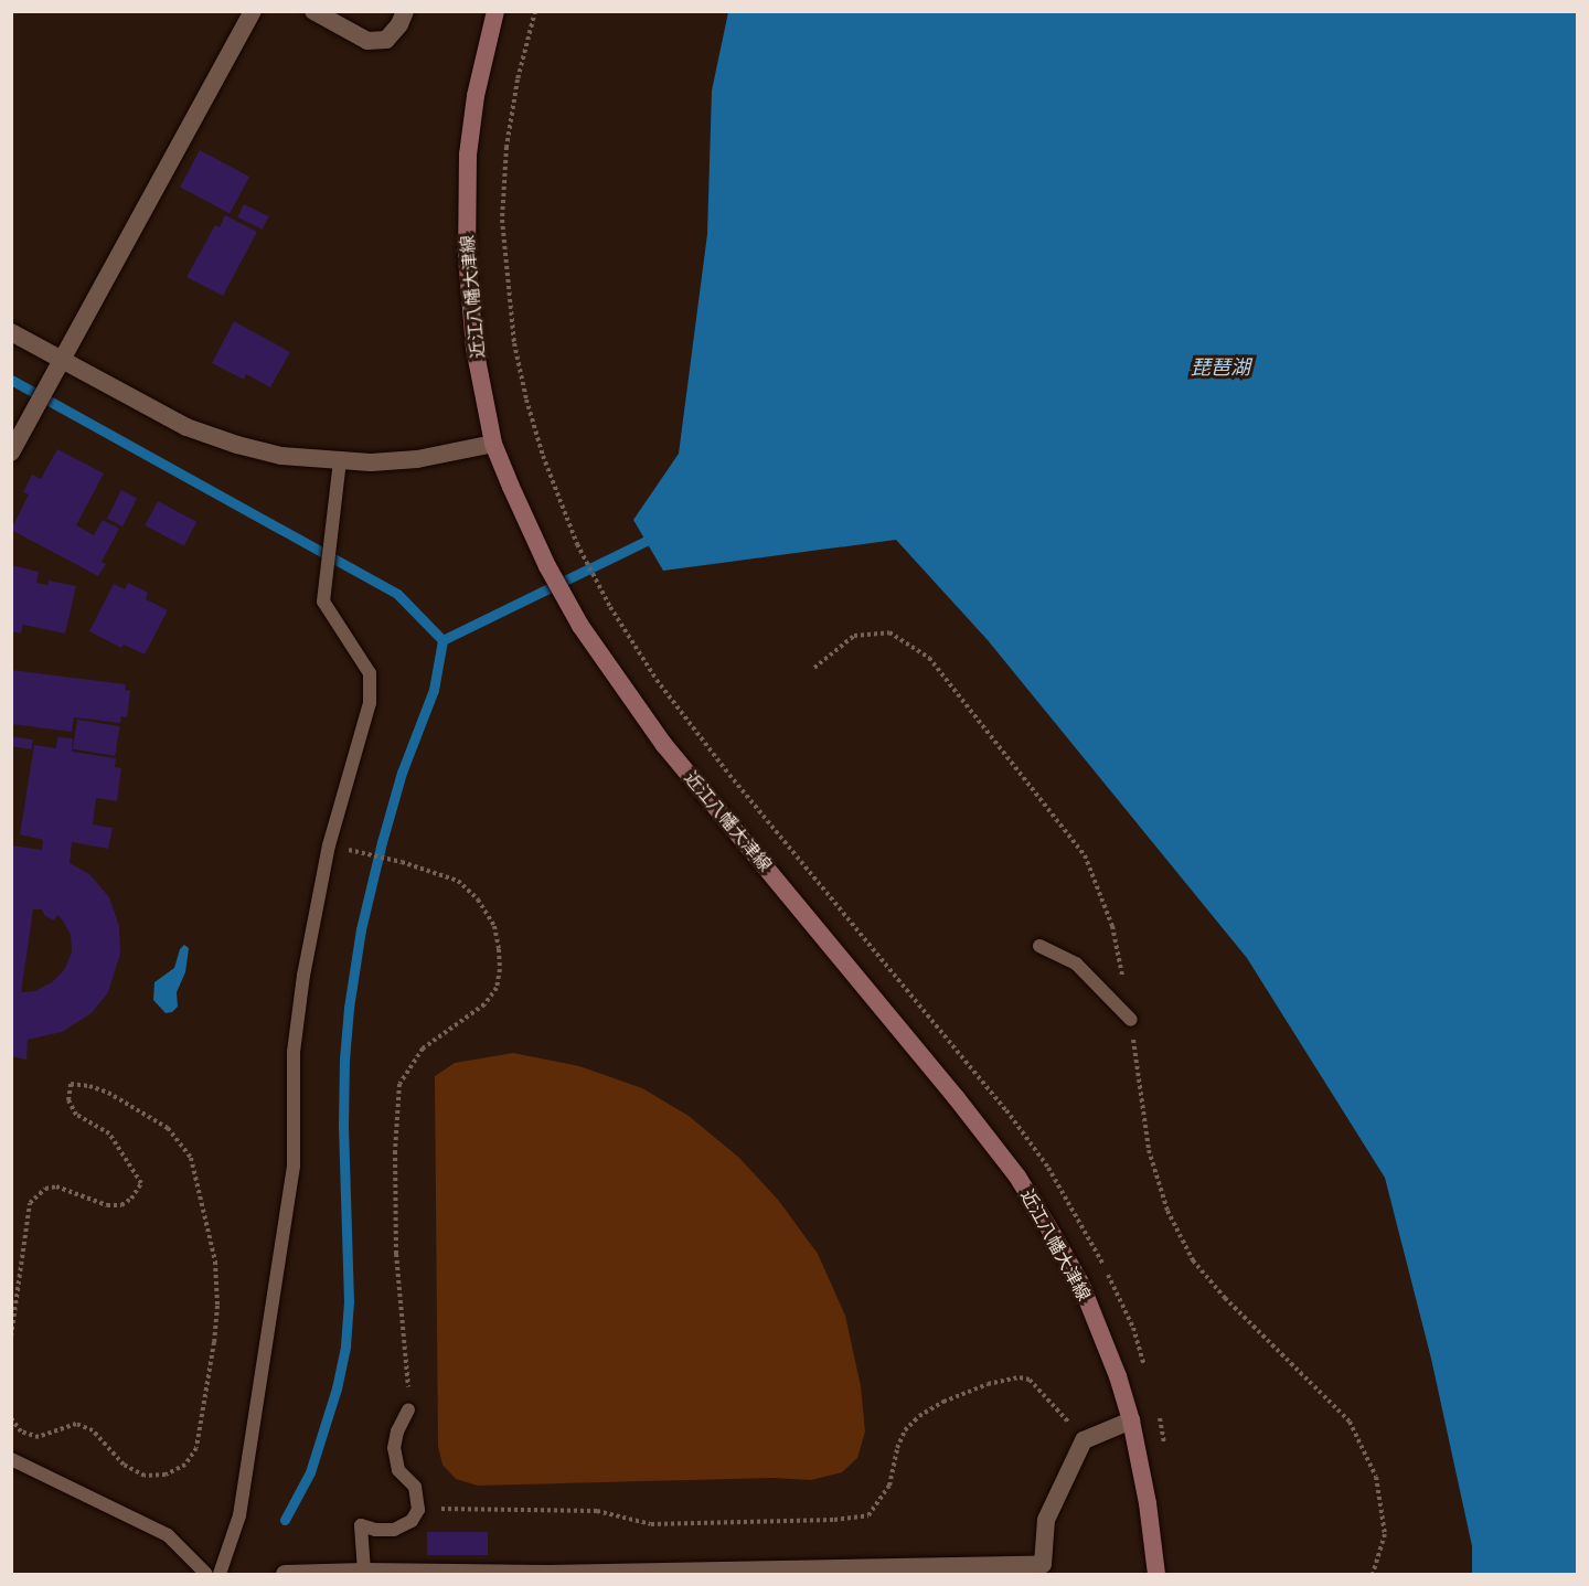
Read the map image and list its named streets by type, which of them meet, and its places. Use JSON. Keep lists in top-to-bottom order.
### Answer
{
  "streets": {
    "main road": ["近江八幡大津線"]
  },
  "water": ["琵琶湖"]
}
